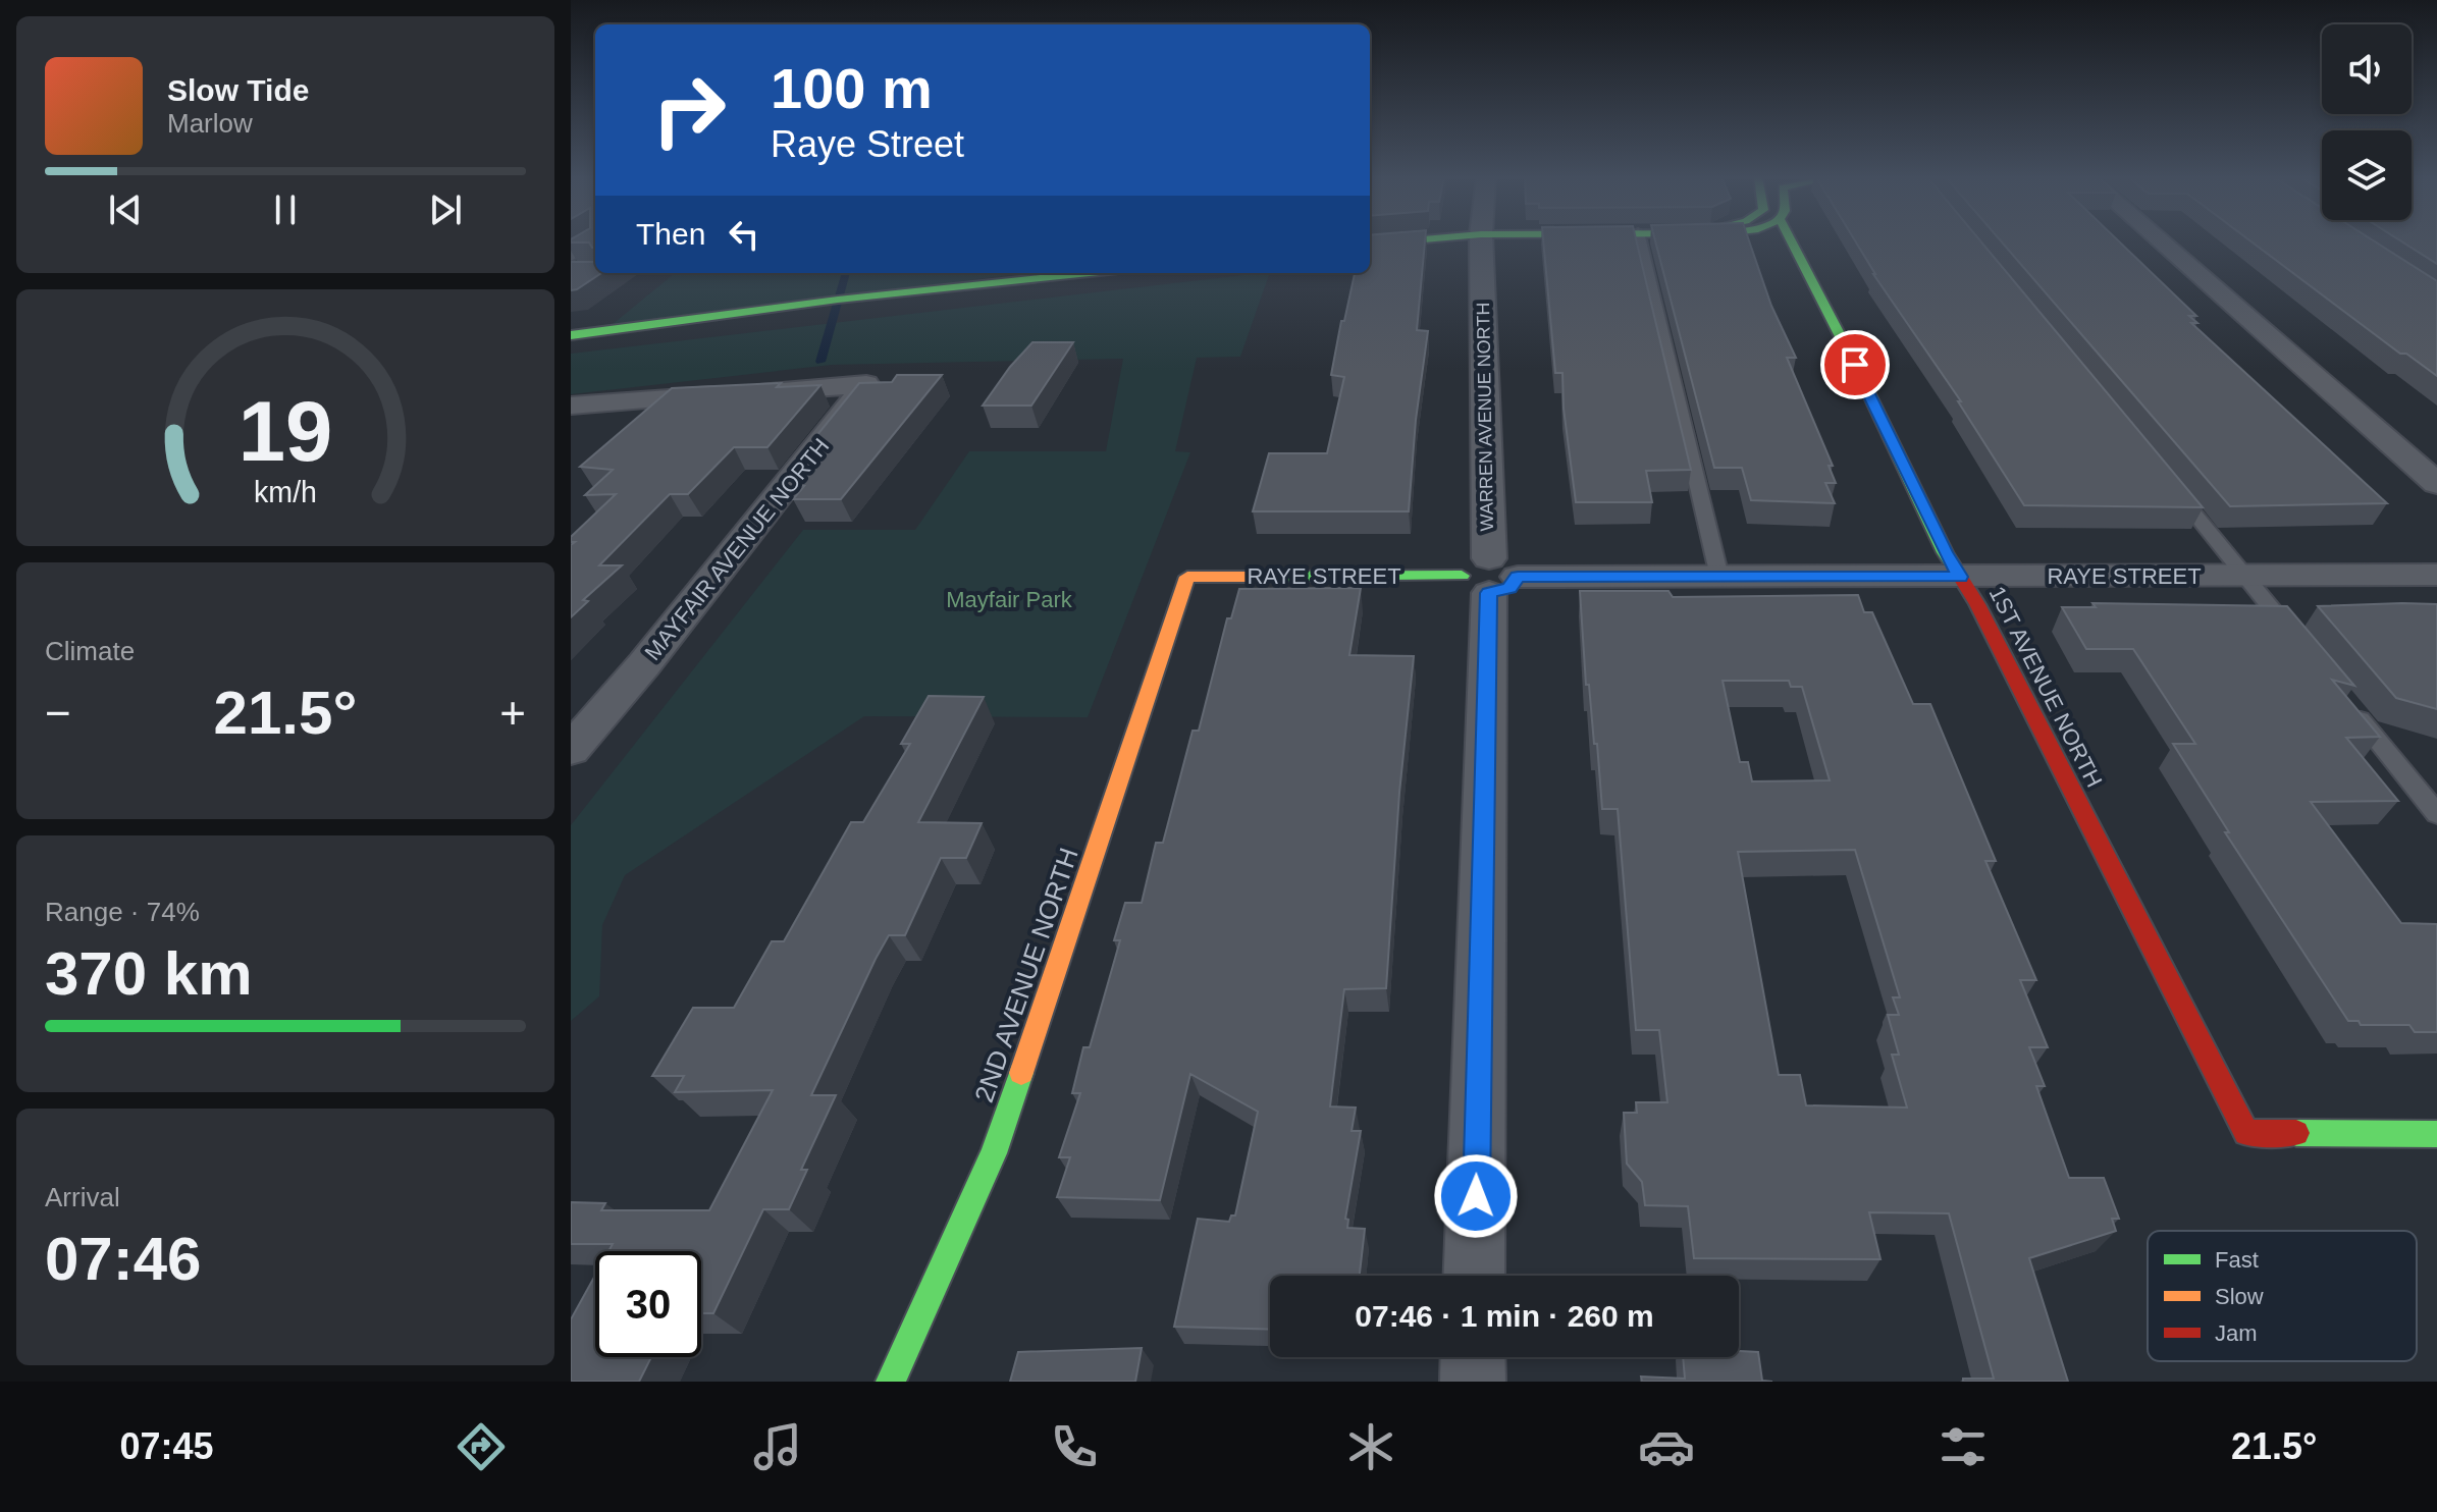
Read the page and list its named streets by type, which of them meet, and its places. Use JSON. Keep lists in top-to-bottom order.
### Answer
{
  "streets": {
    "street": [
      "WARREN AVENUE NORTH",
      "MAYFAIR AVENUE NORTH",
      "RAYE STREET",
      "1ST AVENUE NORTH",
      "2ND AVENUE NORTH"
    ]
  },
  "crossings": [
    ["WARREN AVENUE NORTH", "RAYE STREET"],
    ["RAYE STREET", "1ST AVENUE NORTH"],
    ["RAYE STREET", "2ND AVENUE NORTH"]
  ],
  "parks": ["Mayfair Park"],
  "legend": ["Fast", "Slow", "Jam"],
  "page": {
    "turn": ["100 m", "Raye Street"],
    "song": ["Slow Tide", "Marlow"],
    "then": "Then",
    "tile": [
      "Climate",
      ["Range · 74%", "370 km"],
      ["Arrival", "07:46"]
    ],
    "heat": ["−", "21.5°", "+"],
    "limit": "30",
    "trip": "07:46 · 1 min · 260 m",
    "tabs": ["07:45", "21.5°"],
    "gauge": ["19", "km/h"]
  }
}
